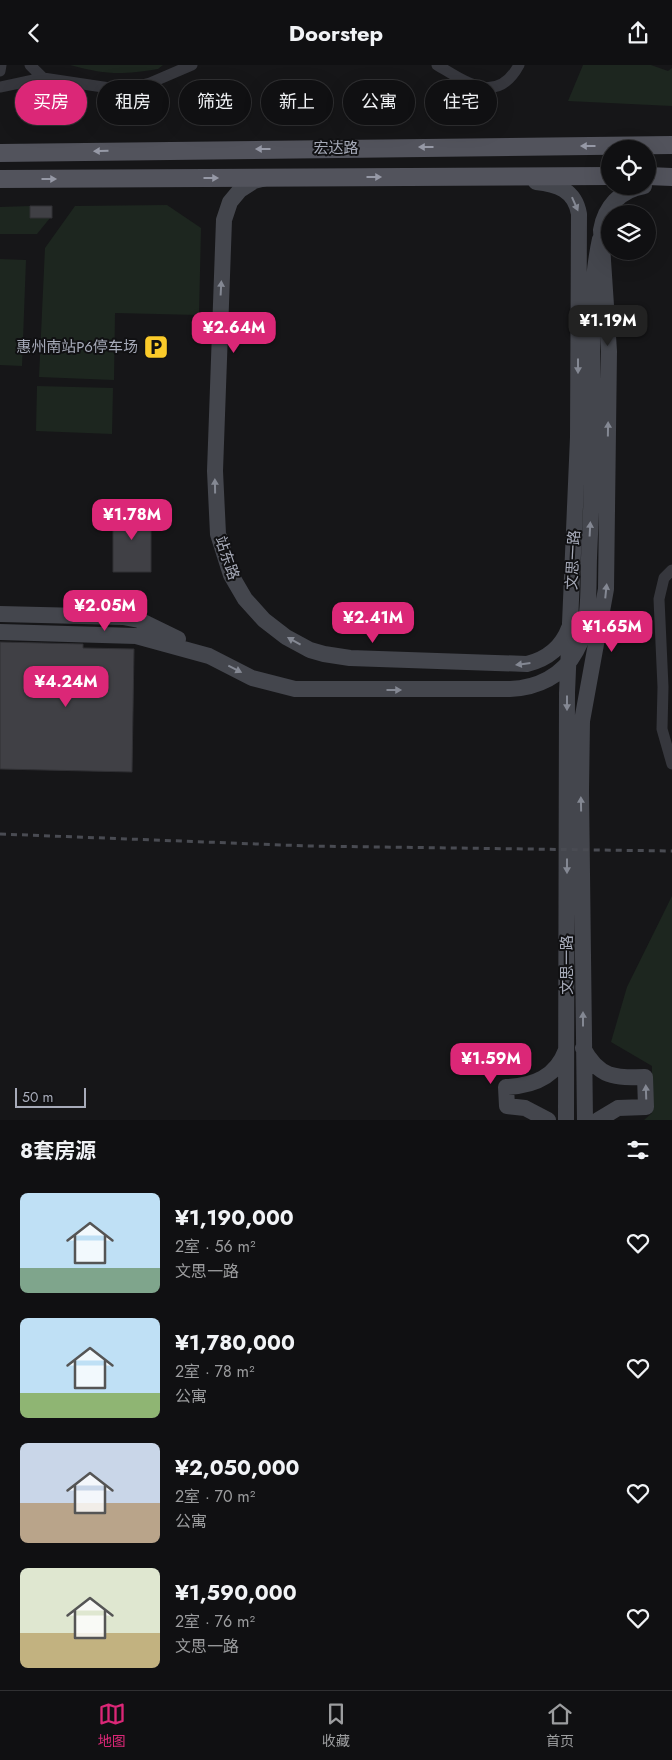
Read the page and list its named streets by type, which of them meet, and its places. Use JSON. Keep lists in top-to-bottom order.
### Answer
{
  "streets": {
    "main road": ["宏达路"],
    "street": ["站东路", "文思一路"]
  },
  "crossings": [
    ["宏达路", "站东路"],
    ["宏达路", "文思一路"],
    ["站东路", "文思一路"]
  ],
  "places": {
    "parking": ["惠州南站P6停车场"]
  },
  "scale_bar": "50 m",
  "page": {
    "header": "Doorstep",
    "chip": [
      "买房",
      "租房",
      "筛选",
      "新上",
      "公寓",
      "住宅"
    ],
    "price": [
      "¥1.19M",
      "¥2.64M",
      "¥1.78M",
      "¥2.05M",
      "¥2.41M",
      "¥1.65M",
      "¥4.24M",
      "¥1.59M"
    ],
    "scale": "50 m",
    "heading": "8套房源",
    "list": [
      {
        "name": "¥1,190,000",
        "note": "2室 · 56 m² · 文思一路"
      },
      {
        "name": "¥1,780,000",
        "note": "2室 · 78 m² · 公寓"
      },
      {
        "name": "¥2,050,000",
        "note": "2室 · 70 m² · 公寓"
      },
      {
        "name": "¥1,590,000",
        "note": "2室 · 76 m² · 文思一路"
      }
    ],
    "tabs": ["地图", "收藏", "首页"]
  }
}
